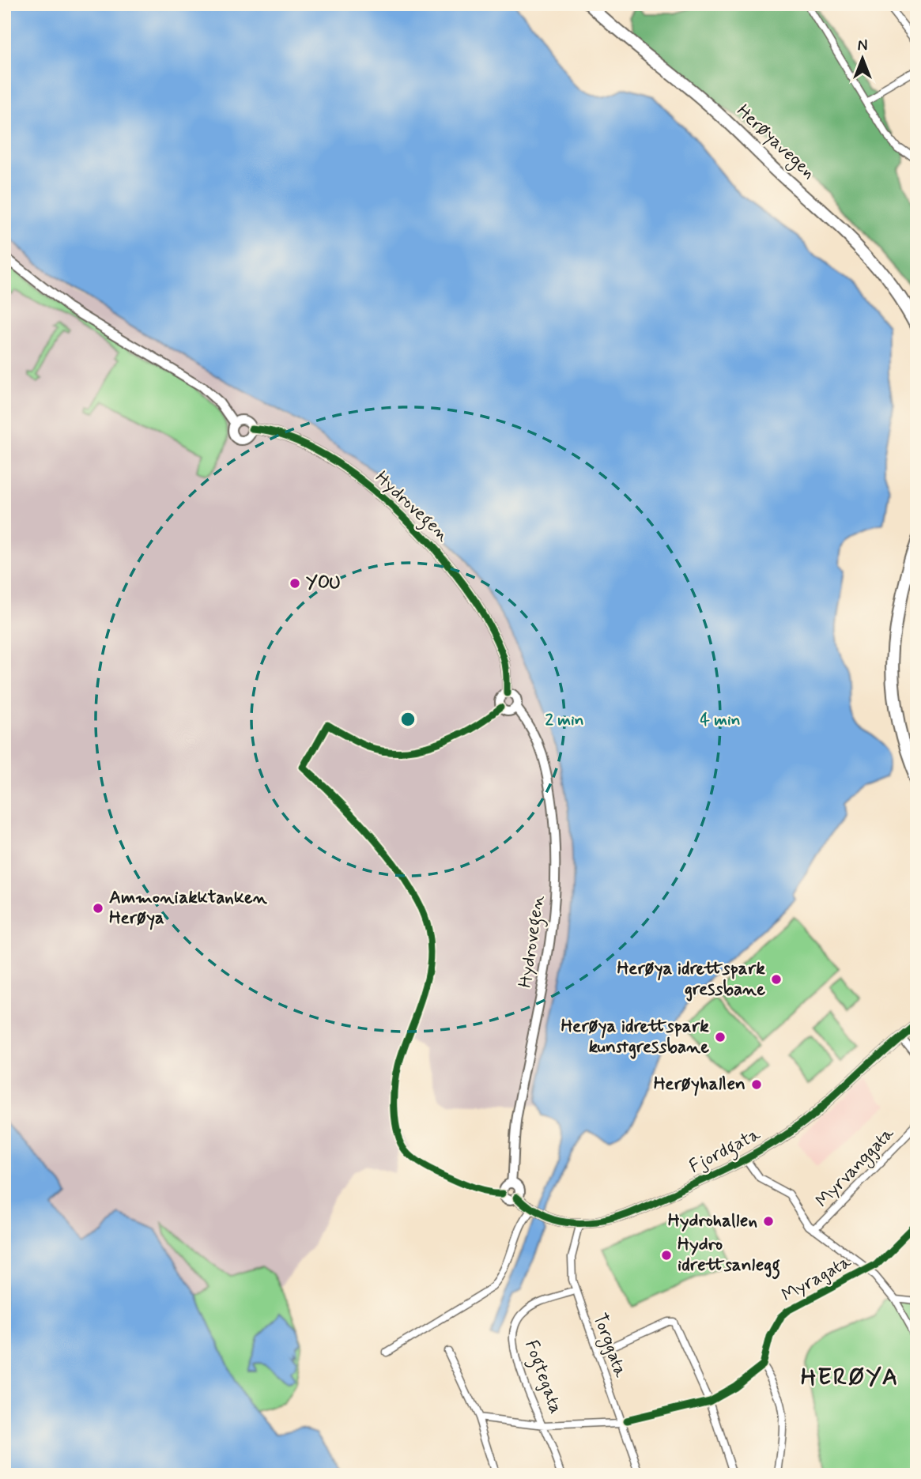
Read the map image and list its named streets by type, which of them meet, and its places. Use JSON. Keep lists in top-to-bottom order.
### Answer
{
  "streets": {
    "highway": ["Herøyavegen"],
    "street": [
      "Hydrovegen",
      "Fjordgata",
      "Myrvanggata",
      "Myragata",
      "Torggata",
      "Fogtegata"
    ]
  },
  "crossings": [
    ["Fjordgata", "Torggata"],
    ["Torggata", "Fogtegata"]
  ],
  "districts": ["HERØYA"],
  "places": [
    "YOU",
    "Ammoniakktanken Herøya",
    "Herøya idrettspark gressbane",
    "Herøya idrettspark kunstgressbane",
    "Herøyhallen",
    "Hydrohallen",
    "Hydro idrettsanlegg"
  ],
  "north": "top",
  "rings": ["2 min", "4 min"]
}
